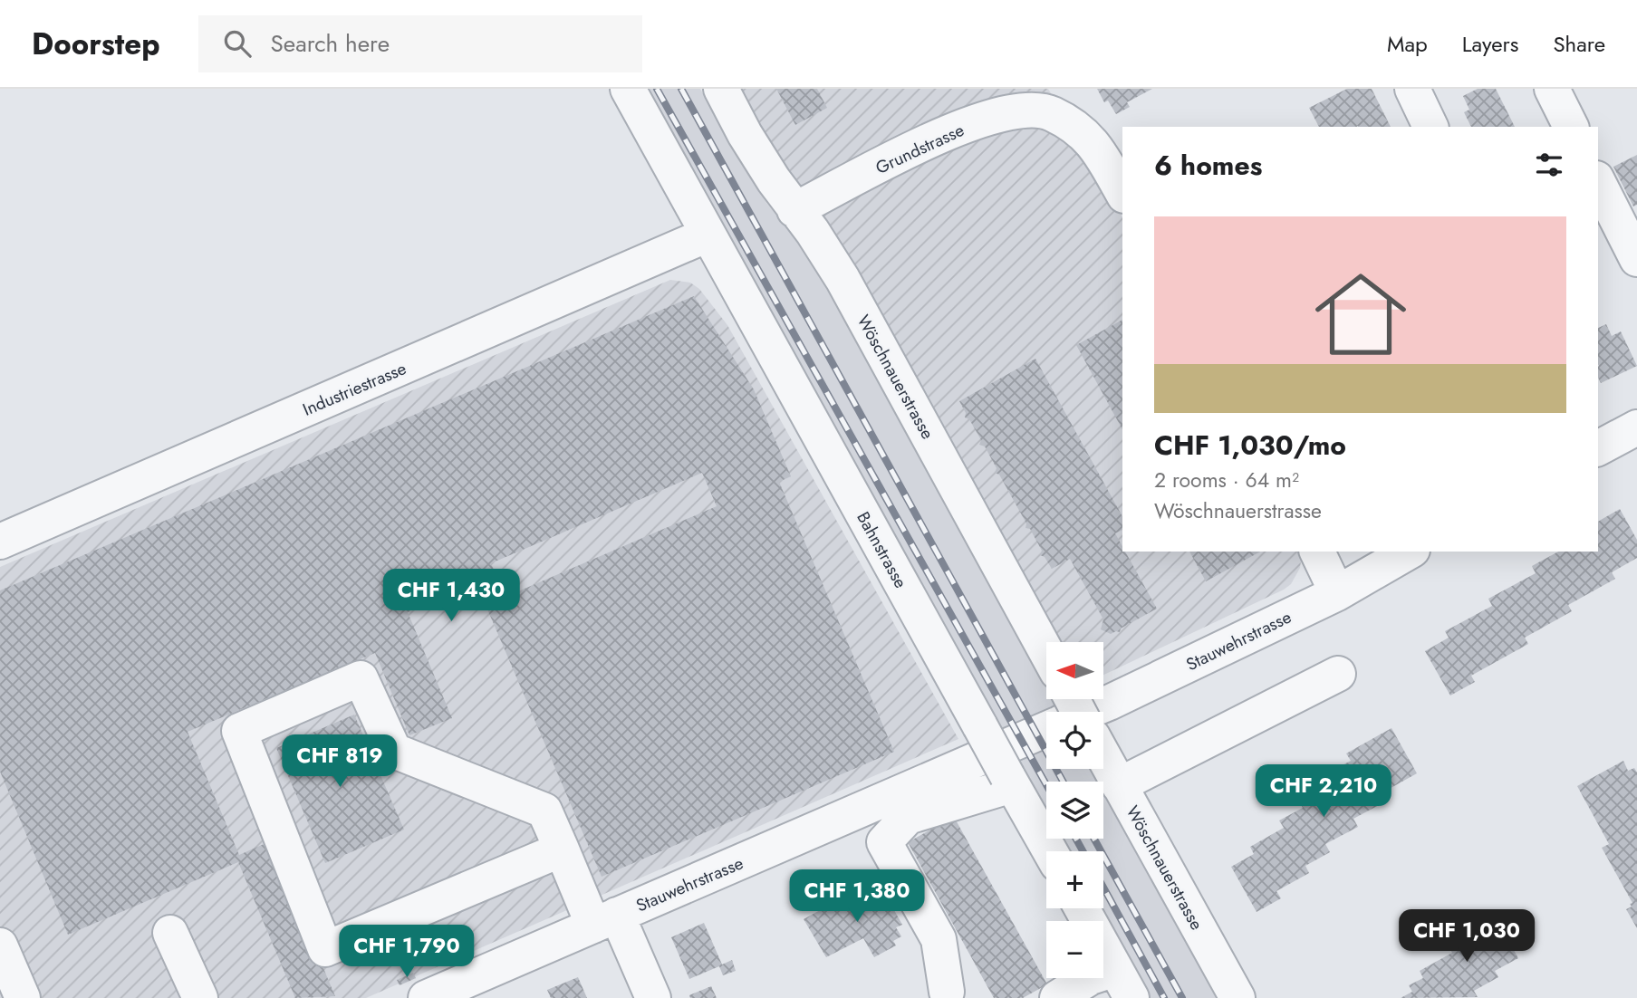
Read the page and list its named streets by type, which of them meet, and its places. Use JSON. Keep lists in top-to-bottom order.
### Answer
{
  "streets": {
    "street": [
      "Grundstrasse",
      "Wöschnauerstrasse",
      "Industriestrasse",
      "Bahnstrasse",
      "Stauwehrstrasse"
    ]
  },
  "crossings": [
    ["Grundstrasse", "Wöschnauerstrasse"],
    ["Industriestrasse", "Bahnstrasse"]
  ],
  "north": "left",
  "page": {
    "header": "Doorstep",
    "search": "Search here",
    "nav": ["Map", "Layers", "Share"],
    "heading": "6 homes",
    "list": [
      {
        "name": "CHF 1,030/mo",
        "note": "2 rooms · 64 m² · Wöschnauerstrasse"
      }
    ],
    "price": [
      "CHF 1,430",
      "CHF 819",
      "CHF 2,210",
      "CHF 1,380",
      "CHF 1,030",
      "CHF 1,790"
    ],
    "map_buttons": ["+", "−"]
  }
}
